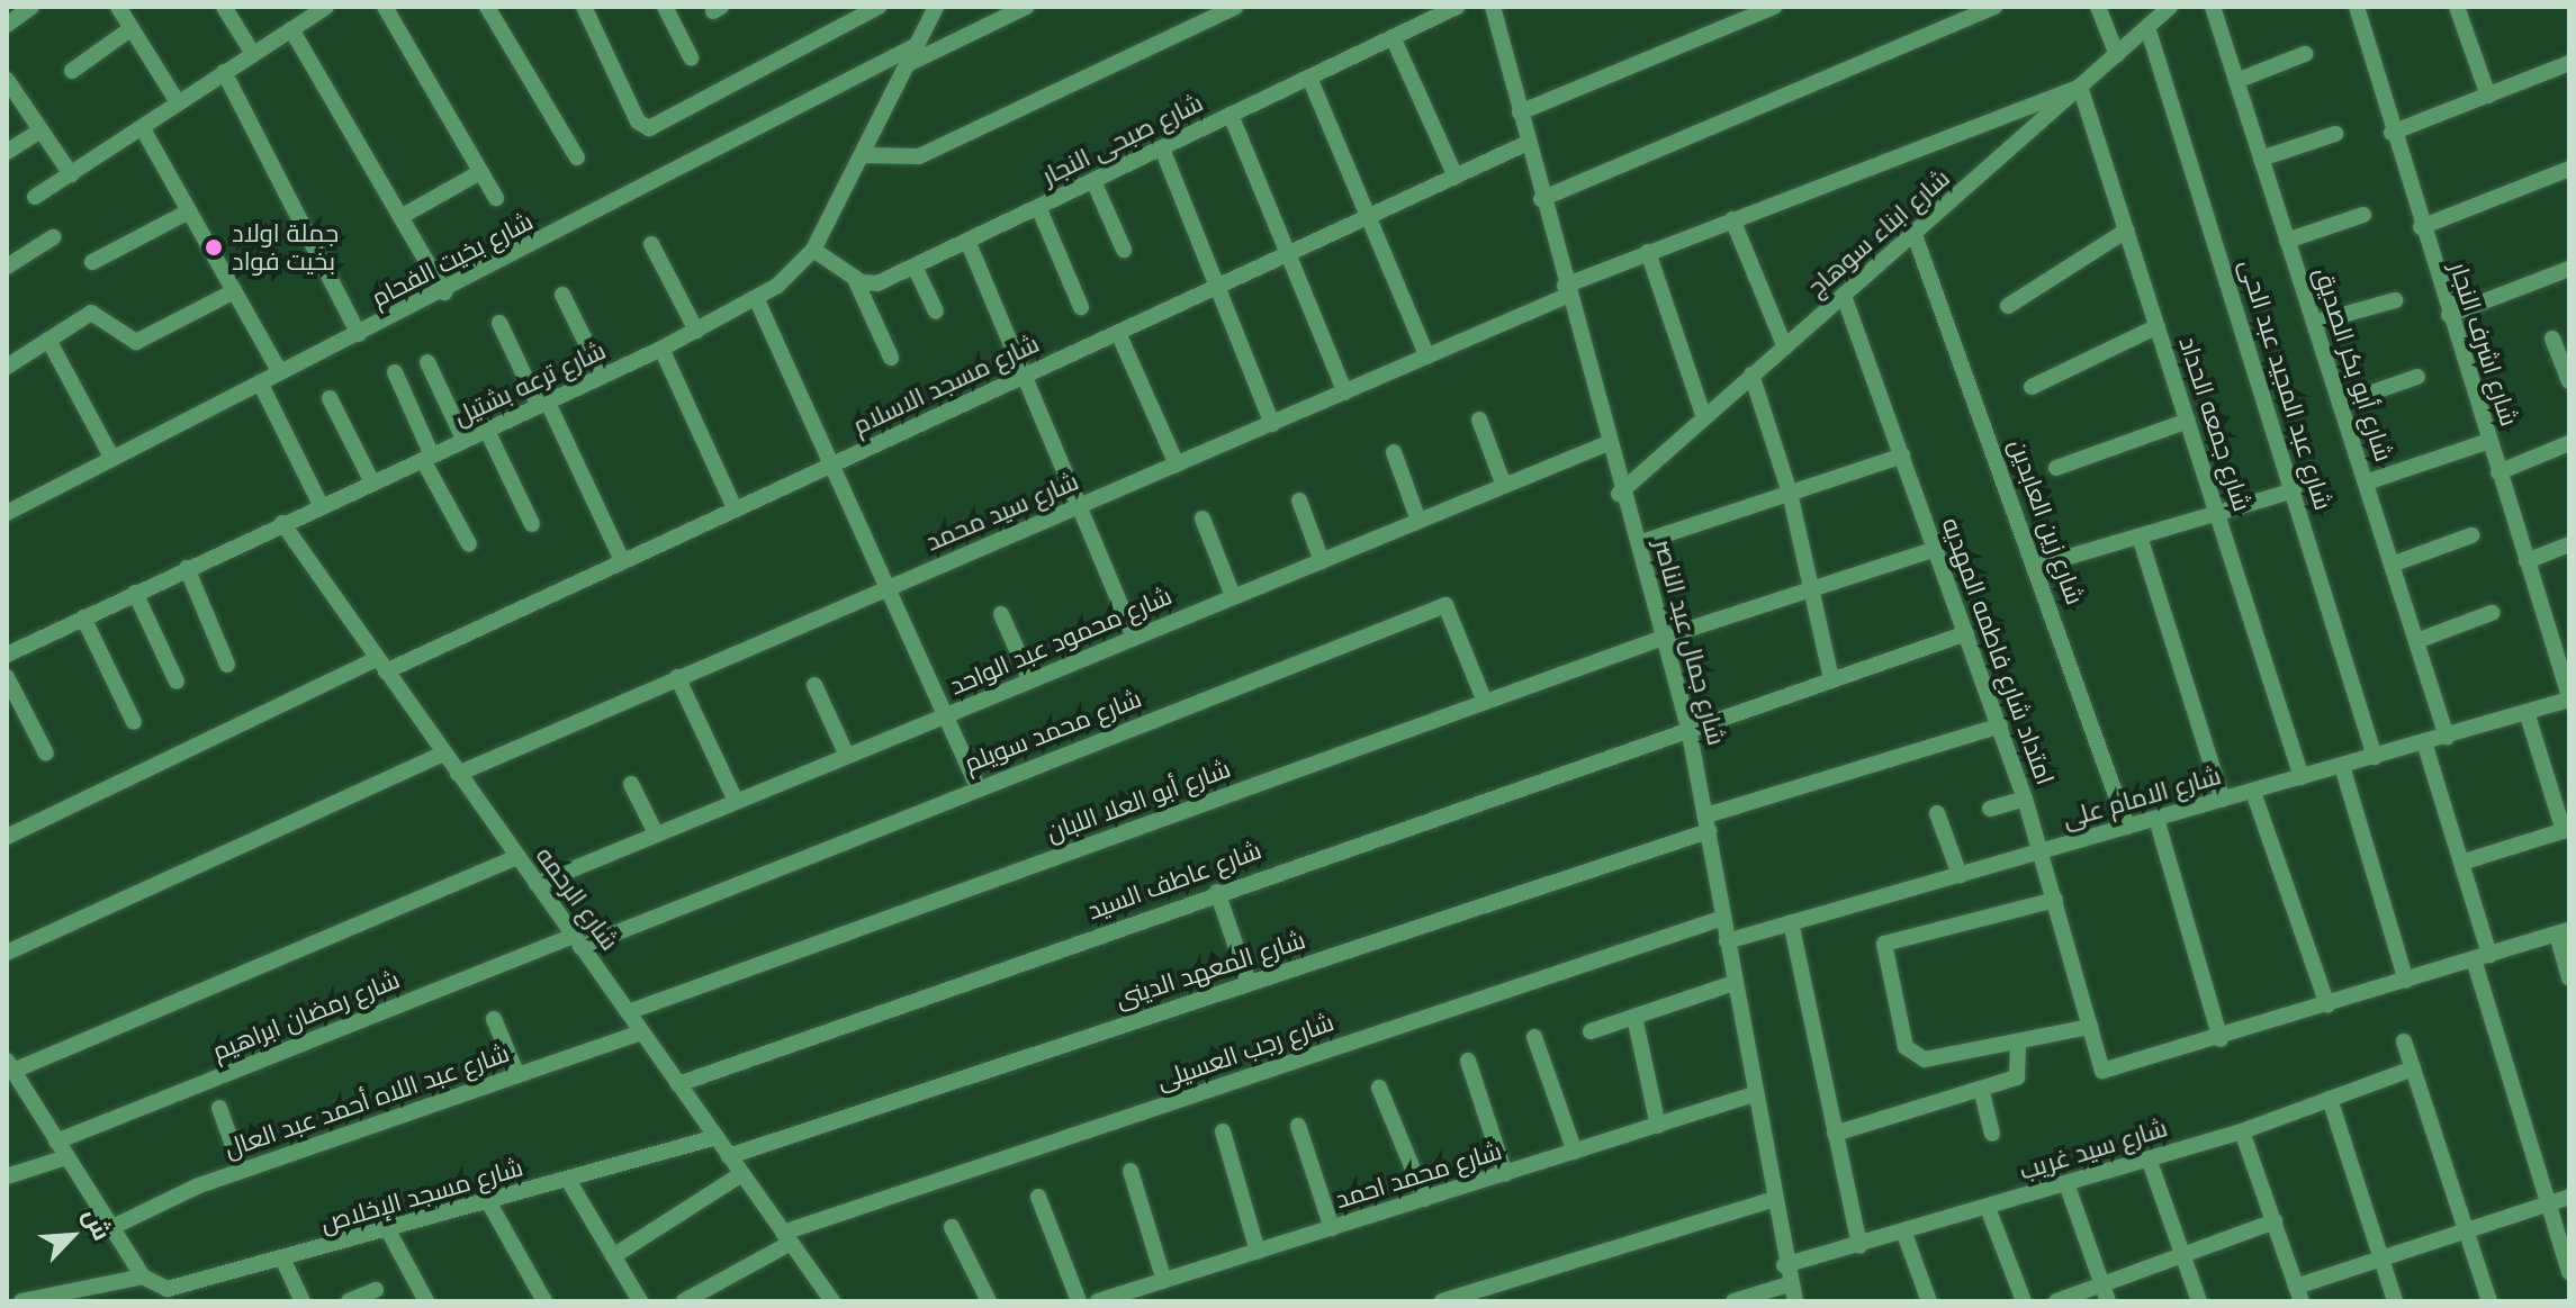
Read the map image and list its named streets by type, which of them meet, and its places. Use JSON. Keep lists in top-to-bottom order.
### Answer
{
  "streets": {
    "street": [
      "شارع صبحى النجار",
      "شارع ابناء سوهاج",
      "شارع بخيت الفحام",
      "شارع اشرف النجار",
      "شارع أبو بكر الصديق",
      "شارع ترعه بشتيل",
      "شارع مسجد الاسلام",
      "شارع عبد المجيد عبد الحى",
      "شارع جمعه الحداد",
      "شارع سيد محمد",
      "شارع زين العابدين",
      "شارع محمود عبد الواحد",
      "شارع جمال عبد الناصر",
      "امتداد شارع فاطمه المهديه",
      "شارع محمد سويلم",
      "شارع الامام على",
      "شارع أبو العلا اللبان",
      "شارع عاطف السيد",
      "شارع الرحمه",
      "شارع المعهد الدينى",
      "شارع رمضان ابراهيم",
      "شارع رجب العسيلى",
      "شارع عبد اللاه أحمد عبد العال",
      "شارع سيد غريب",
      "شارع محمد احمد",
      "شارع مسجد الإخلاص"
    ]
  },
  "crossings": [
    ["شارع ابناء سوهاج", "شارع عبد المجيد عبد الحى"],
    ["شارع ابناء سوهاج", "شارع جمعه الحداد"],
    ["شارع ابناء سوهاج", "شارع سيد محمد"],
    ["شارع ابناء سوهاج", "شارع زين العابدين"],
    ["شارع ابناء سوهاج", "شارع جمال عبد الناصر"],
    ["شارع ابناء سوهاج", "امتداد شارع فاطمه المهديه"],
    ["شارع بخيت الفحام", "شارع ترعه بشتيل"],
    ["شارع اشرف النجار", "شارع الامام على"],
    ["شارع أبو بكر الصديق", "شارع الامام على"],
    ["شارع ترعه بشتيل", "شارع الرحمه"],
    ["شارع مسجد الاسلام", "شارع جمال عبد الناصر"],
    ["شارع مسجد الاسلام", "شارع الرحمه"],
    ["شارع عبد المجيد عبد الحى", "شارع الامام على"],
    ["شارع جمعه الحداد", "شارع سيد محمد"],
    ["شارع جمعه الحداد", "شارع الامام على"],
    ["شارع سيد محمد", "شارع جمال عبد الناصر"],
    ["شارع سيد محمد", "شارع الرحمه"],
    ["شارع زين العابدين", "شارع الامام على"],
    ["شارع محمود عبد الواحد", "شارع جمال عبد الناصر"],
    ["شارع محمود عبد الواحد", "شارع الرحمه"],
    ["شارع جمال عبد الناصر", "شارع الامام على"],
    ["شارع جمال عبد الناصر", "شارع أبو العلا اللبان"],
    ["شارع جمال عبد الناصر", "شارع عاطف السيد"],
    ["شارع جمال عبد الناصر", "شارع المعهد الدينى"],
    ["شارع جمال عبد الناصر", "شارع رجب العسيلى"],
    ["شارع جمال عبد الناصر", "شارع سيد غريب"],
    ["شارع جمال عبد الناصر", "شارع محمد احمد"],
    ["امتداد شارع فاطمه المهديه", "شارع الامام على"],
    ["امتداد شارع فاطمه المهديه", "شارع أبو العلا اللبان"],
    ["امتداد شارع فاطمه المهديه", "شارع عاطف السيد"],
    ["امتداد شارع فاطمه المهديه", "شارع المعهد الدينى"],
    ["شارع محمد سويلم", "شارع أبو العلا اللبان"],
    ["شارع محمد سويلم", "شارع الرحمه"],
    ["شارع محمد سويلم", "شارع رمضان ابراهيم"],
    ["شارع أبو العلا اللبان", "شارع الرحمه"],
    ["شارع عاطف السيد", "شارع الرحمه"],
    ["شارع الرحمه", "شارع المعهد الدينى"],
    ["شارع الرحمه", "شارع رمضان ابراهيم"],
    ["شارع الرحمه", "شارع رجب العسيلى"],
    ["شارع الرحمه", "شارع عبد اللاه أحمد عبد العال"],
    ["شارع الرحمه", "شارع مسجد الإخلاص"]
  ],
  "places": ["جملة اولاد بخيت فواد"],
  "north": "top right"
}
